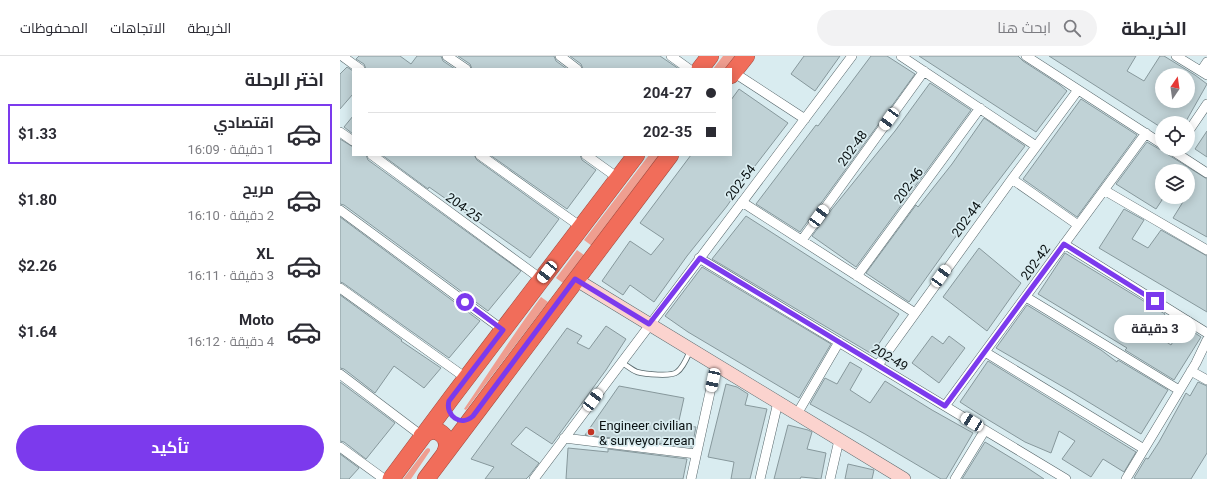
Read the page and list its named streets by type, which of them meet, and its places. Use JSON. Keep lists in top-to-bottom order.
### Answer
{
  "streets": {
    "street": [
      "202-48",
      "202-54",
      "202-46",
      "204-25",
      "202-44",
      "202-42",
      "202-49"
    ]
  },
  "crossings": [
    ["202-54", "202-49"],
    ["202-44", "202-49"],
    ["202-42", "202-49"]
  ],
  "places": ["Engineer civilian & surveyor zrean"],
  "north": "top",
  "page": {
    "header": "الخريطة",
    "search": "ابحث هنا",
    "nav": ["الخريطة", "الاتجاهات", "المحفوظات"],
    "heading": "اختر الرحلة",
    "banner": ["204-27", "202-35"],
    "list": [
      {
        "name": "اقتصادي",
        "note": "1 دقيقة · 16:09",
        "value": "$1.33"
      },
      {
        "name": "مريح",
        "note": "2 دقيقة · 16:10",
        "value": "$1.80"
      },
      {
        "name": "XL",
        "note": "3 دقيقة · 16:11",
        "value": "$2.26"
      },
      {
        "name": "Moto",
        "note": "4 دقيقة · 16:12",
        "value": "$1.64"
      }
    ],
    "bubble": "3 دقيقة",
    "buttons": "تأكيد"
  }
}
